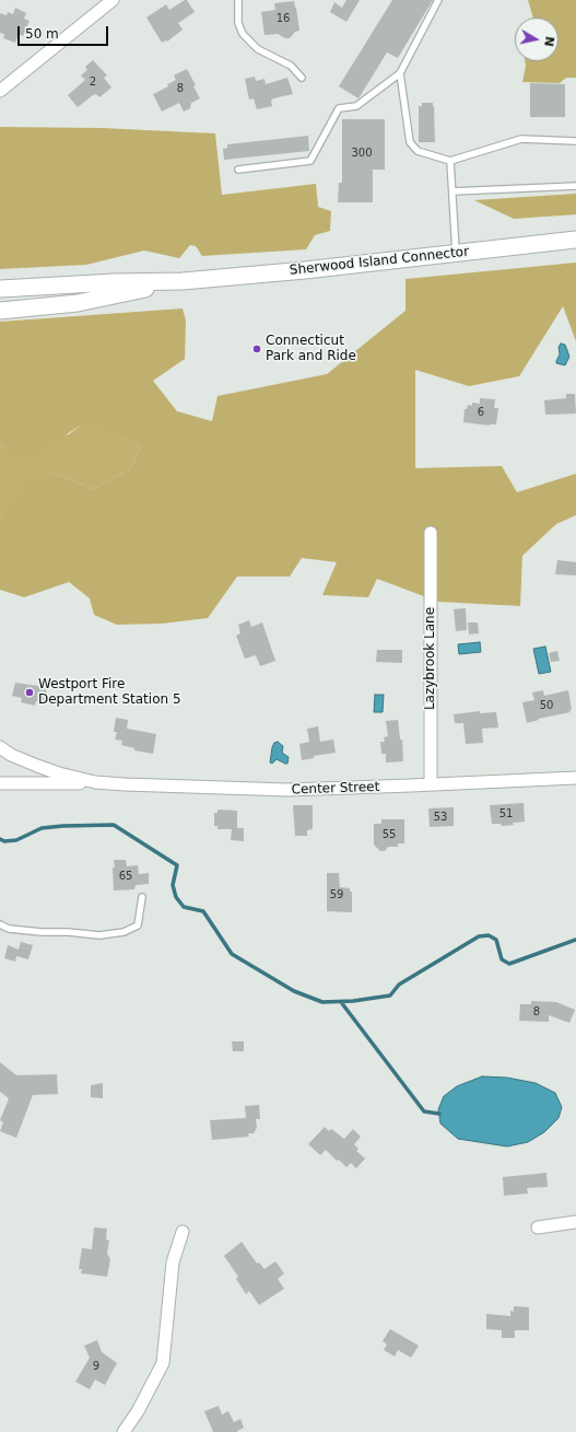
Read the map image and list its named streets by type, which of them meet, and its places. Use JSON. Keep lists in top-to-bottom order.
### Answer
{
  "streets": {
    "main road": ["Sherwood Island Connector"],
    "street": ["Lazybrook Lane", "Center Street"]
  },
  "crossings": [
    ["Lazybrook Lane", "Center Street"]
  ],
  "places": ["Connecticut Park and Ride", "Westport Fire Department Station 5"],
  "house_numbers": [
    "16",
    "2",
    "8",
    "300",
    "6",
    "50",
    "51",
    "53",
    "55",
    "65",
    "59",
    "8",
    "9"
  ],
  "scale_bar": "50 m",
  "north": "right"
}
